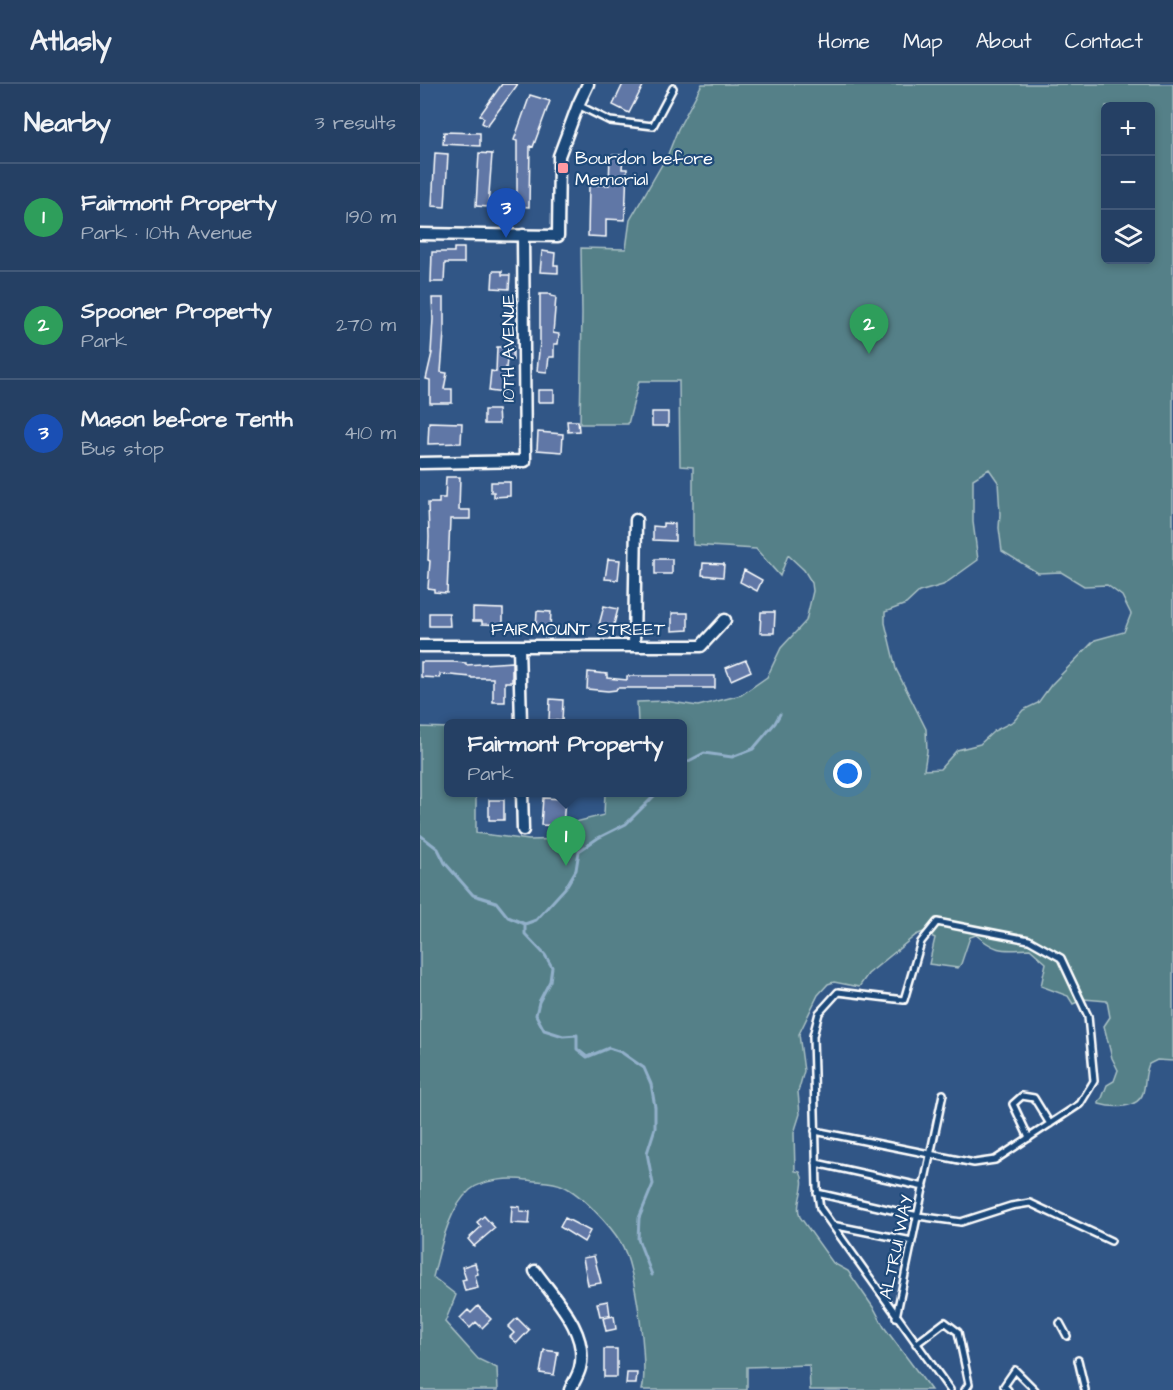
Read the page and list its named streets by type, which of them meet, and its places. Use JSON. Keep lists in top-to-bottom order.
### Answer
{
  "streets": {
    "street": ["10TH AVENUE", "FAIRMOUNT STREET"],
    "lane": ["ALTRUI WAY"]
  },
  "places": {
    "transit": ["Bourdon before Memorial"]
  },
  "page": {
    "header": "Atlasly",
    "nav": [
      "Home",
      "Map",
      "About",
      "Contact"
    ],
    "heading": ["Nearby", "3 results"],
    "map_buttons": ["+", "−"],
    "list": [
      {
        "mark": "1",
        "name": "Fairmont Property",
        "note": "Park · 10th Avenue",
        "value": "190 m"
      },
      {
        "mark": "2",
        "name": "Spooner Property",
        "note": "Park",
        "value": "270 m"
      },
      {
        "mark": "3",
        "name": "Mason before Tenth",
        "note": "Bus stop",
        "value": "410 m"
      }
    ],
    "pins": ["3", "2", "1"],
    "popup": ["Fairmont Property", "Park"]
  }
}
